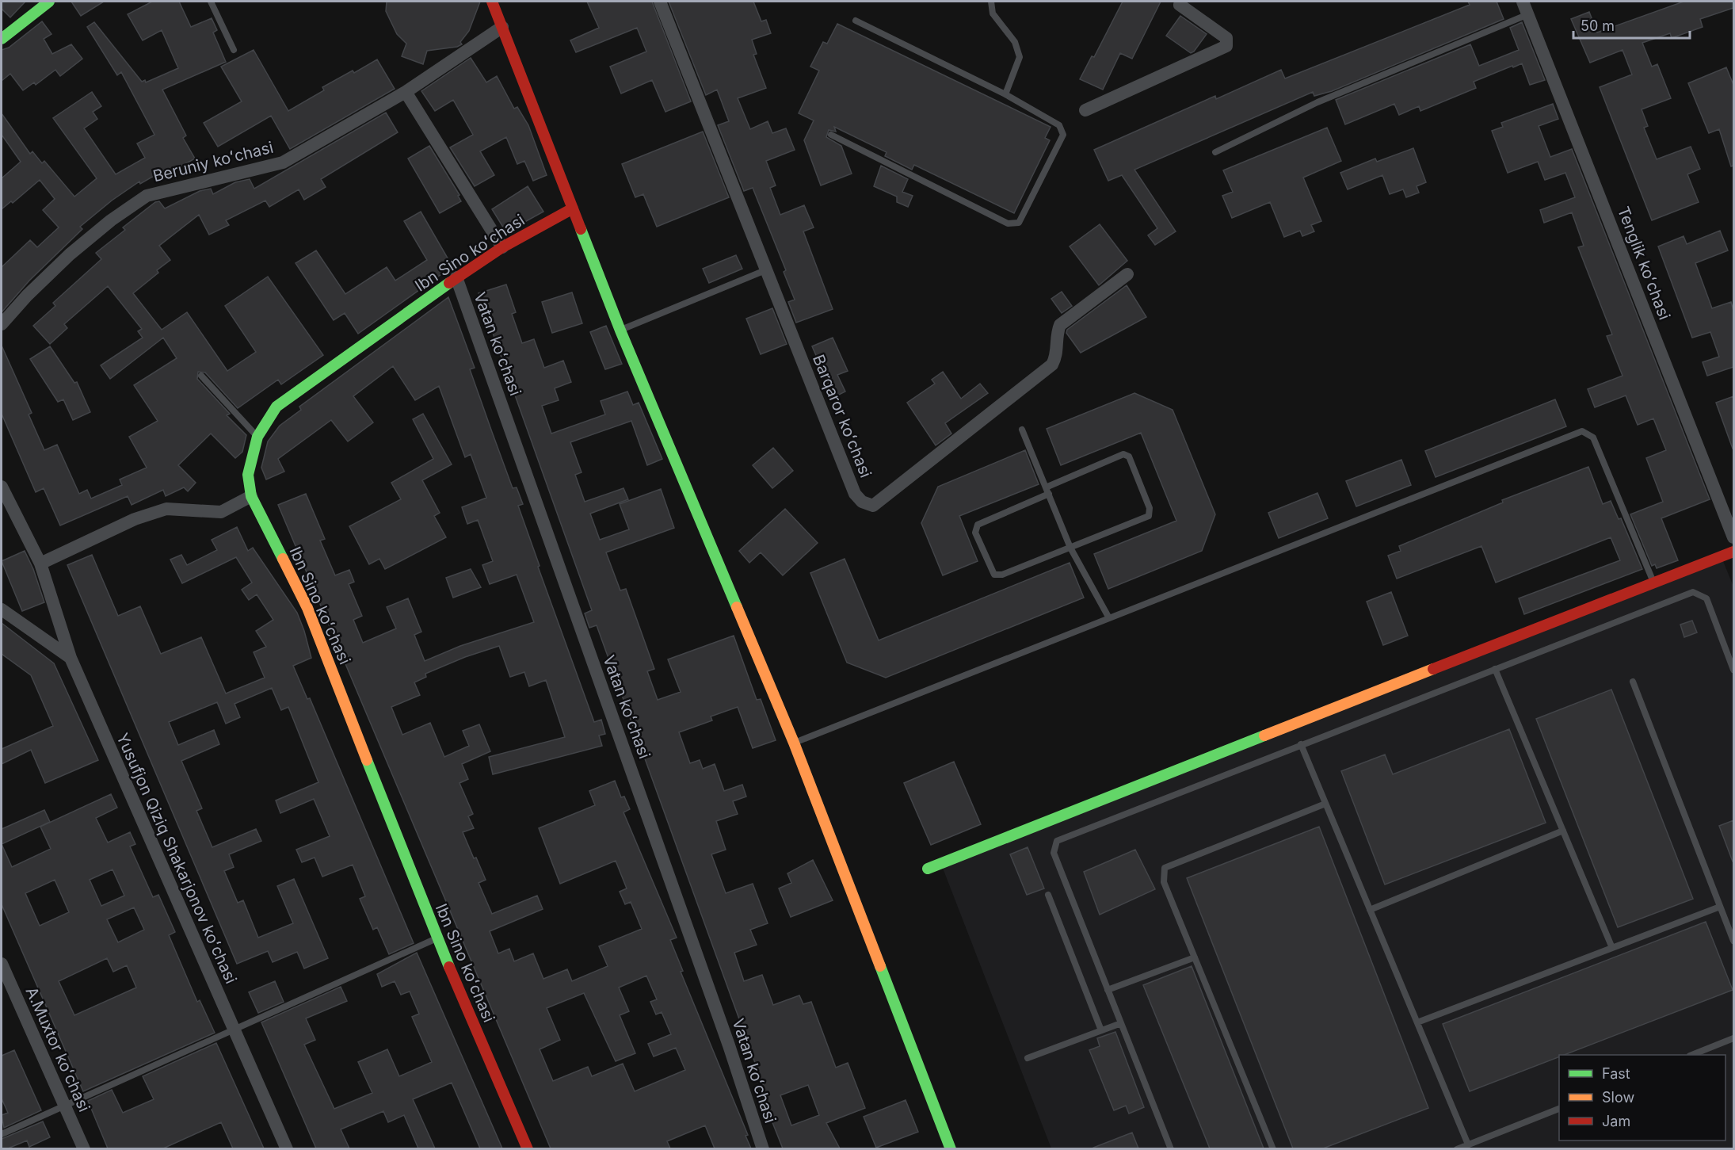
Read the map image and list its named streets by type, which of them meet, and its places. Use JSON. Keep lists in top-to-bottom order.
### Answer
{
  "streets": {
    "street": [
      "Beruniy koʻchasi",
      "Ibn Sino koʻchasi",
      "Tenglik koʻchasi",
      "Vatan koʻchasi",
      "Barqaror koʻchasi",
      "Yusufjon Qiziq Shakarjonov koʻchasi",
      "A.Muxtor koʻchasi"
    ]
  },
  "crossings": [
    ["Ibn Sino koʻchasi", "Vatan koʻchasi"]
  ],
  "legend": ["Fast", "Slow", "Jam"],
  "scale_bar": "50 m"
}
